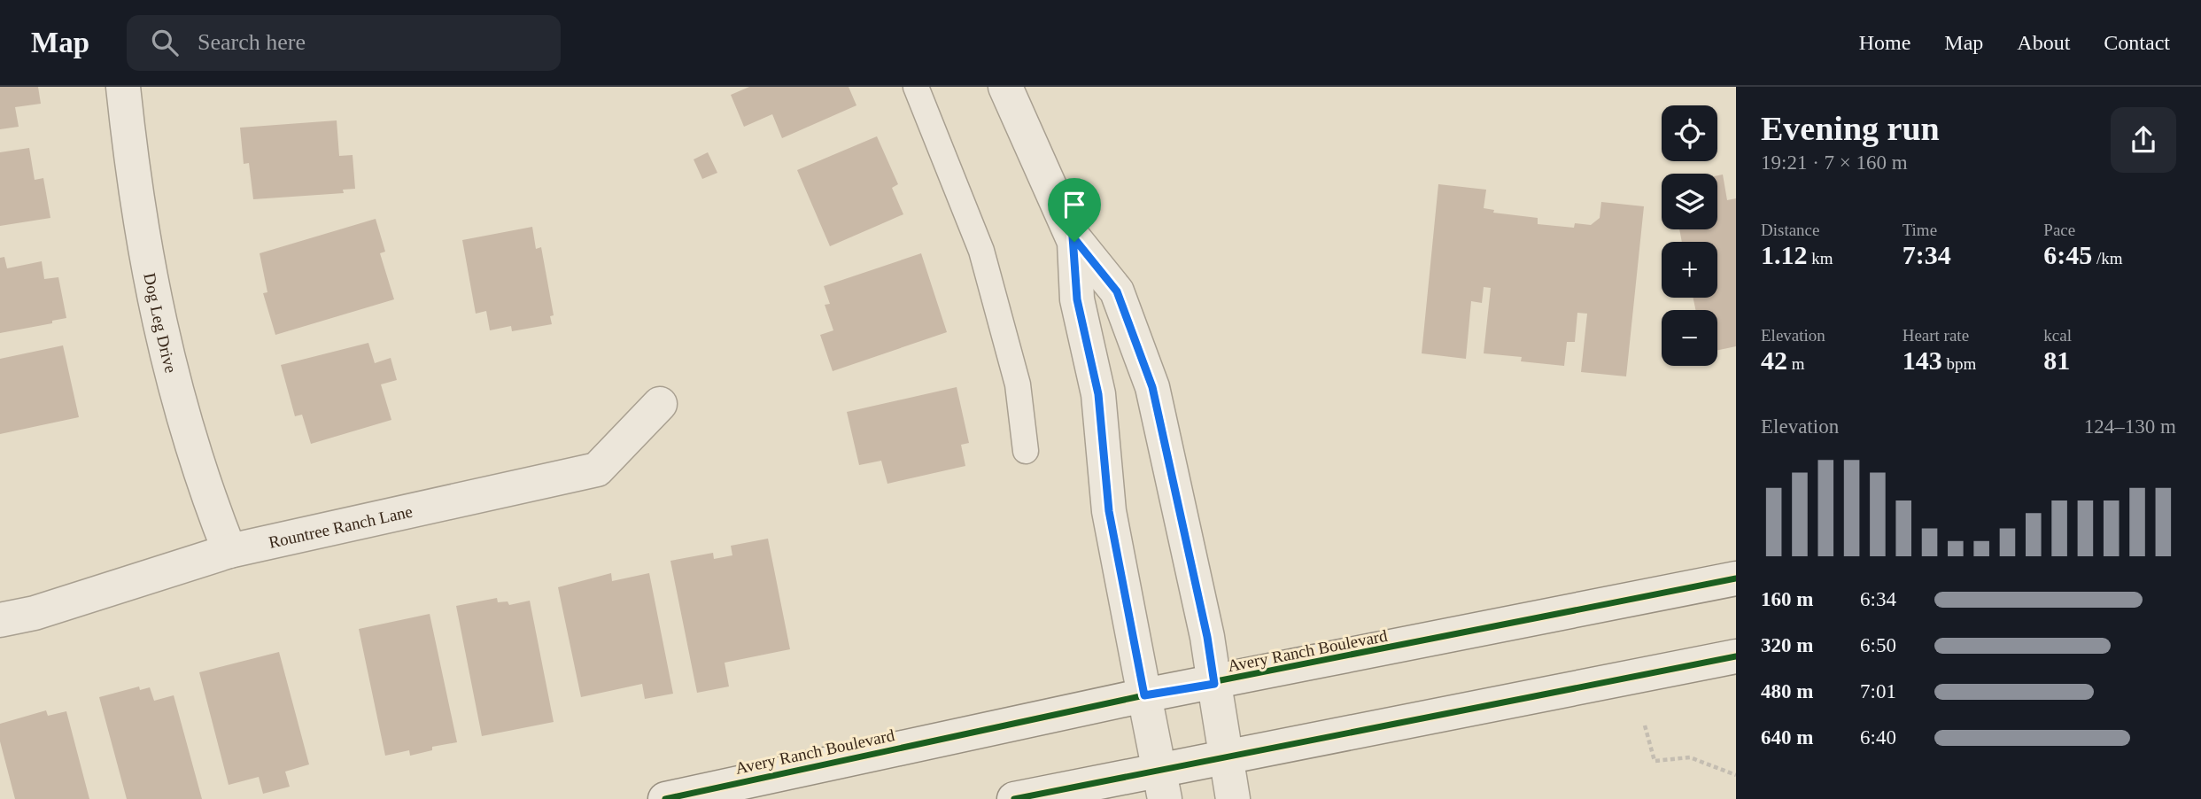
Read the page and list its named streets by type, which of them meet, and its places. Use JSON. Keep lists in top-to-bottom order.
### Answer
{
  "streets": {
    "street": ["Dog Leg Drive", "Rountree Ranch Lane", "Avery Ranch Boulevard"]
  },
  "crossings": [
    ["Dog Leg Drive", "Rountree Ranch Lane"]
  ],
  "page": {
    "header": "Map",
    "search": "Search here",
    "nav": [
      "Home",
      "Map",
      "About",
      "Contact"
    ],
    "heading": ["Evening run", "19:21 · 7 × 160 m"],
    "map_buttons": ["+", "−"],
    "stats": [
      ["Distance", "1.12 km"],
      ["Time", "7:34"],
      ["Pace", "6:45 /km"],
      ["Elevation", "42 m"],
      ["Heart rate", "143 bpm"],
      ["kcal", "81"]
    ],
    "chart": ["Elevation", "124–130 m"],
    "list": [
      {
        "name": "160 m",
        "note": "6:34"
      },
      {
        "name": "320 m",
        "note": "6:50"
      },
      {
        "name": "480 m",
        "note": "7:01"
      },
      {
        "name": "640 m",
        "note": "6:40"
      }
    ]
  }
}
